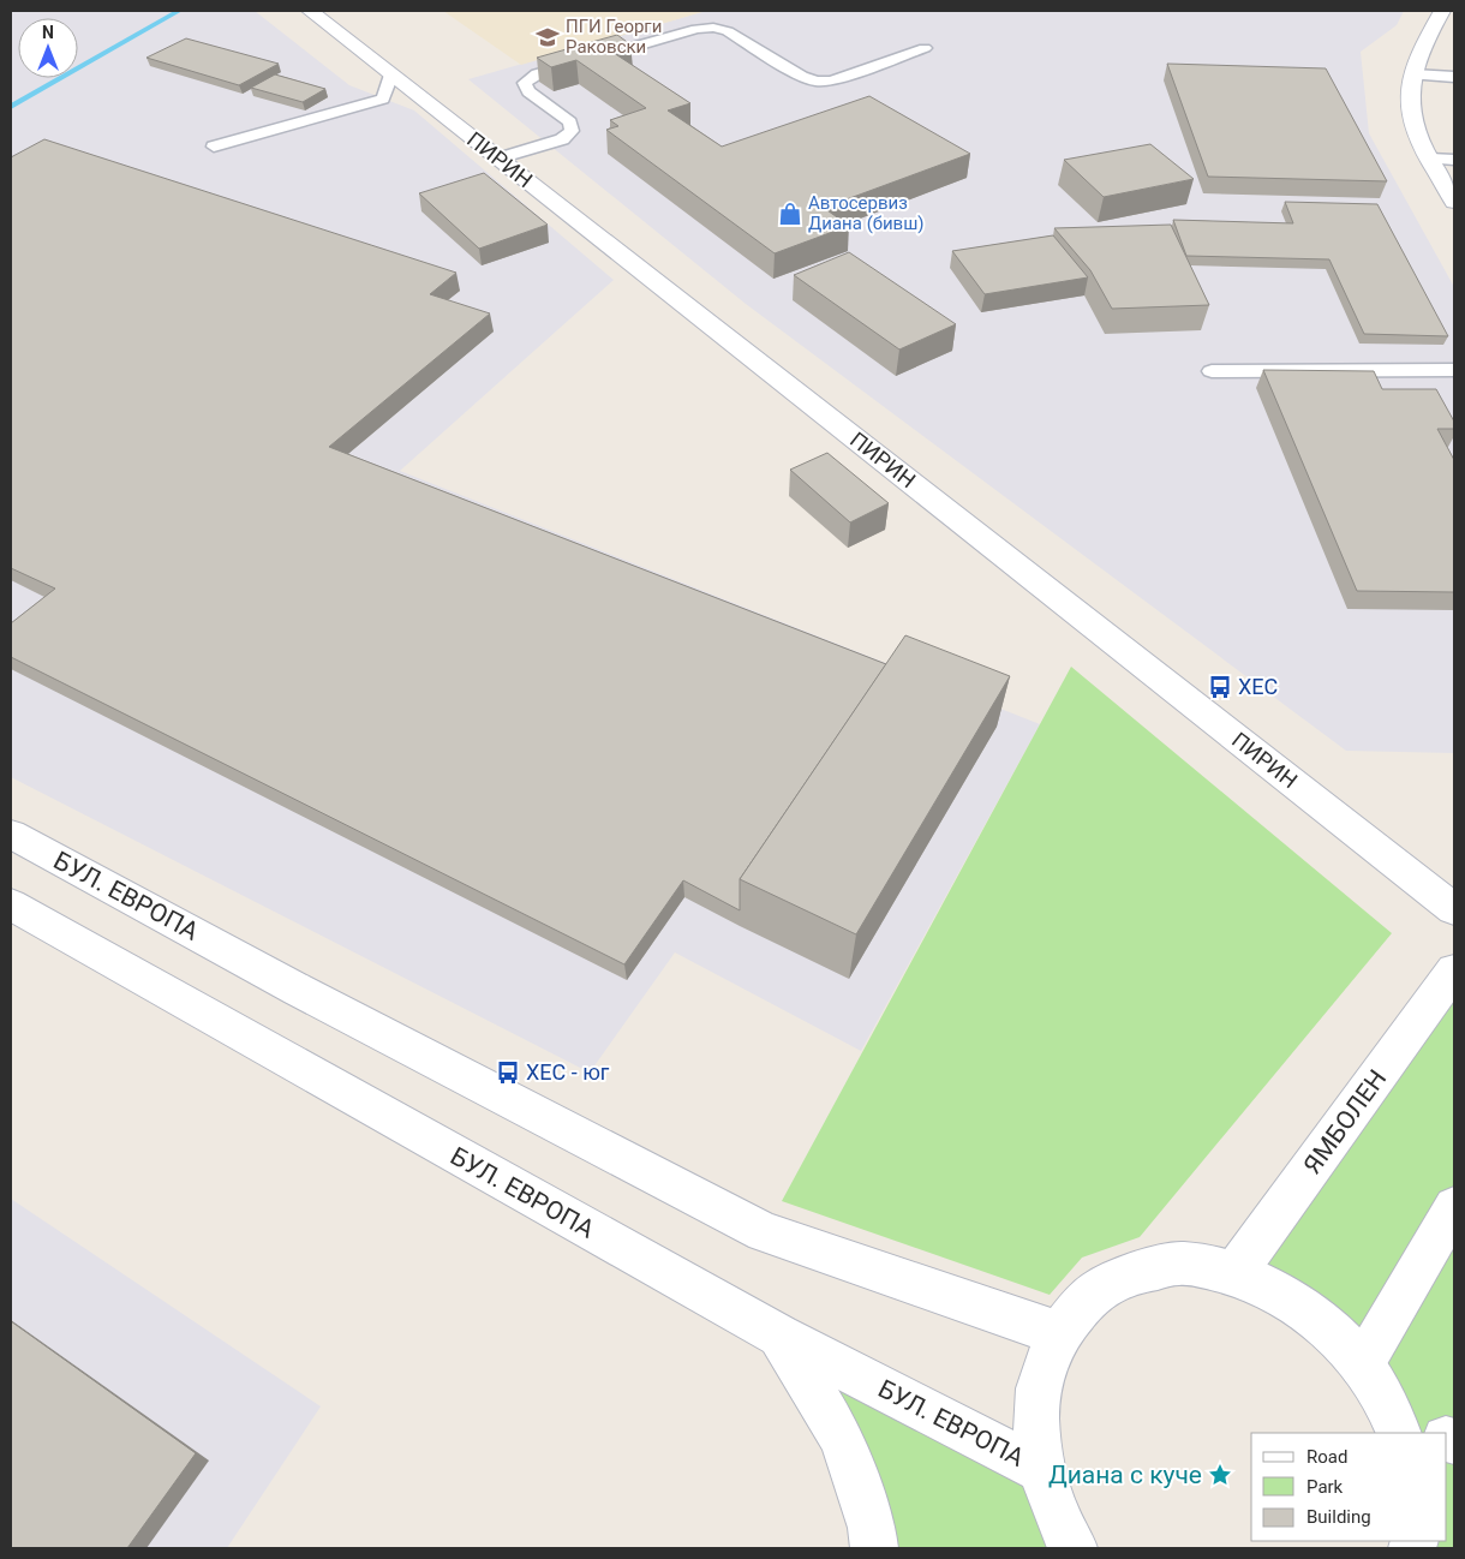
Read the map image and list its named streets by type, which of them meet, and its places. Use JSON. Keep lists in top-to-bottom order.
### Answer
{
  "streets": {
    "street": ["ПИРИН", "БУЛ. ЕВРОПА", "ЯМБОЛЕН"]
  },
  "places": {
    "school or university": ["ПГИ Георги Раковски"],
    "shop": ["Автосервиз Диана (бивш)"],
    "bus stop": ["ХЕС", "ХЕС - юг"],
    "place": ["Диана с куче"]
  },
  "legend": ["Road", "Park", "Building"],
  "north": "top"
}
